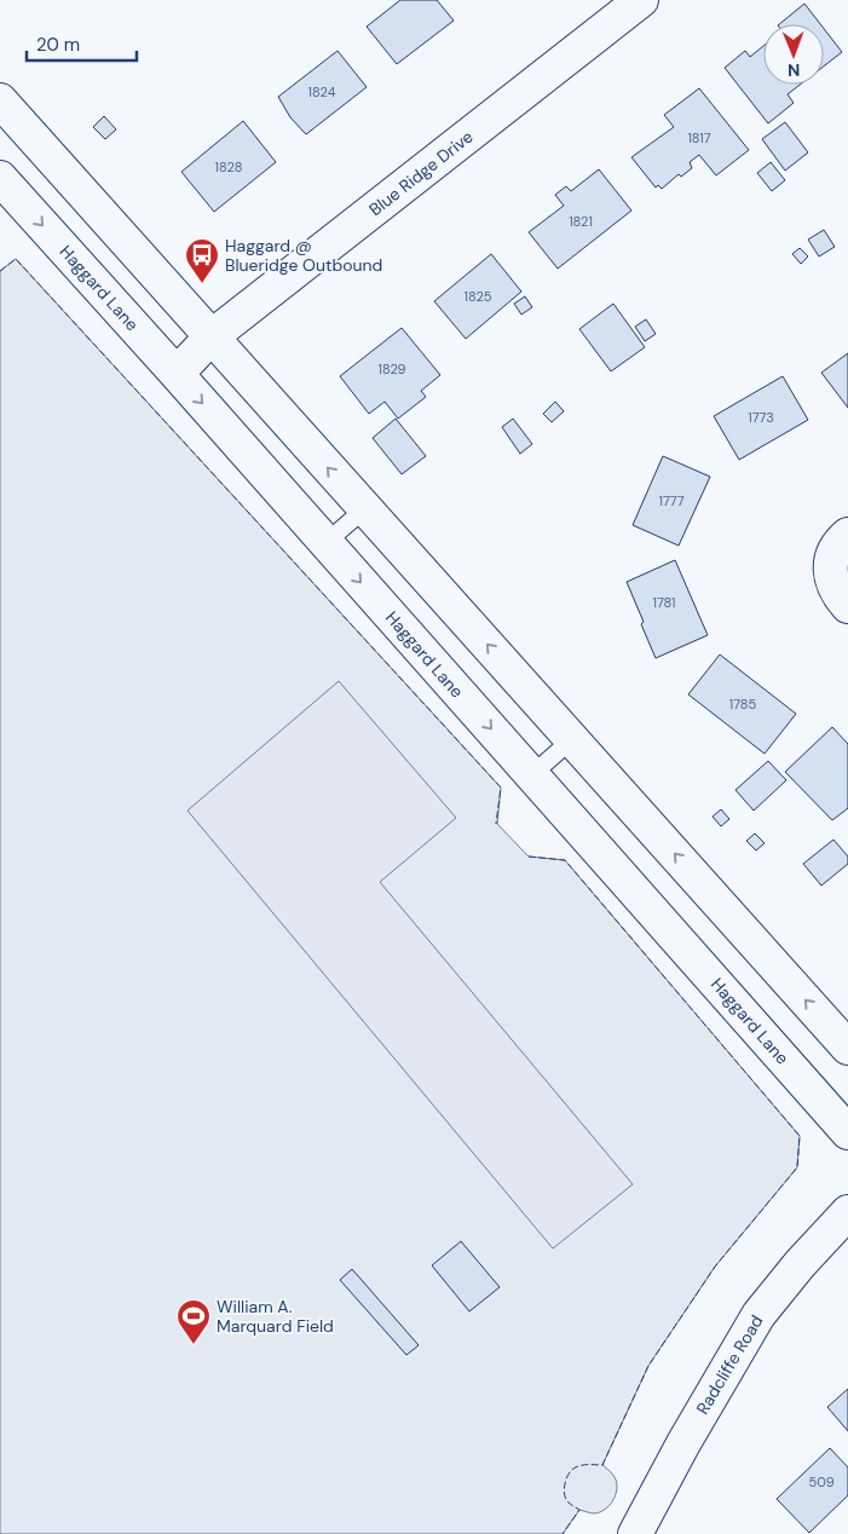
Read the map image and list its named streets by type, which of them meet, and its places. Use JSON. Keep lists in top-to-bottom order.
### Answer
{
  "streets": {
    "street": ["Blue Ridge Drive", "Haggard Lane", "Radcliffe Road"]
  },
  "crossings": [
    ["Blue Ridge Drive", "Haggard Lane"]
  ],
  "places": {
    "bus stop": ["Haggard @ Blueridge Outbound"],
    "sports": ["William A. Marquard Field"]
  },
  "house_numbers": [
    "1824",
    "1817",
    "1828",
    "1821",
    "1825",
    "1829",
    "1773",
    "1777",
    "1781",
    "1785",
    "509"
  ],
  "scale_bar": "20 m",
  "north": "bottom"
}
